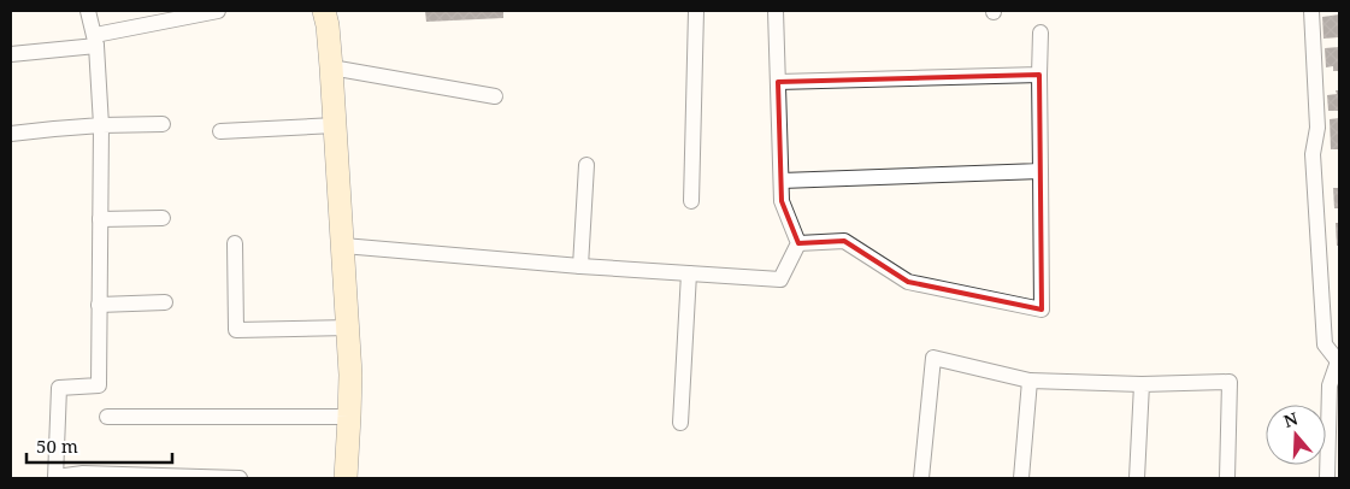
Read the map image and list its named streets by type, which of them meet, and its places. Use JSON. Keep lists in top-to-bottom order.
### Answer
{
  "scale_bar": "50 m",
  "north": "top"
}
